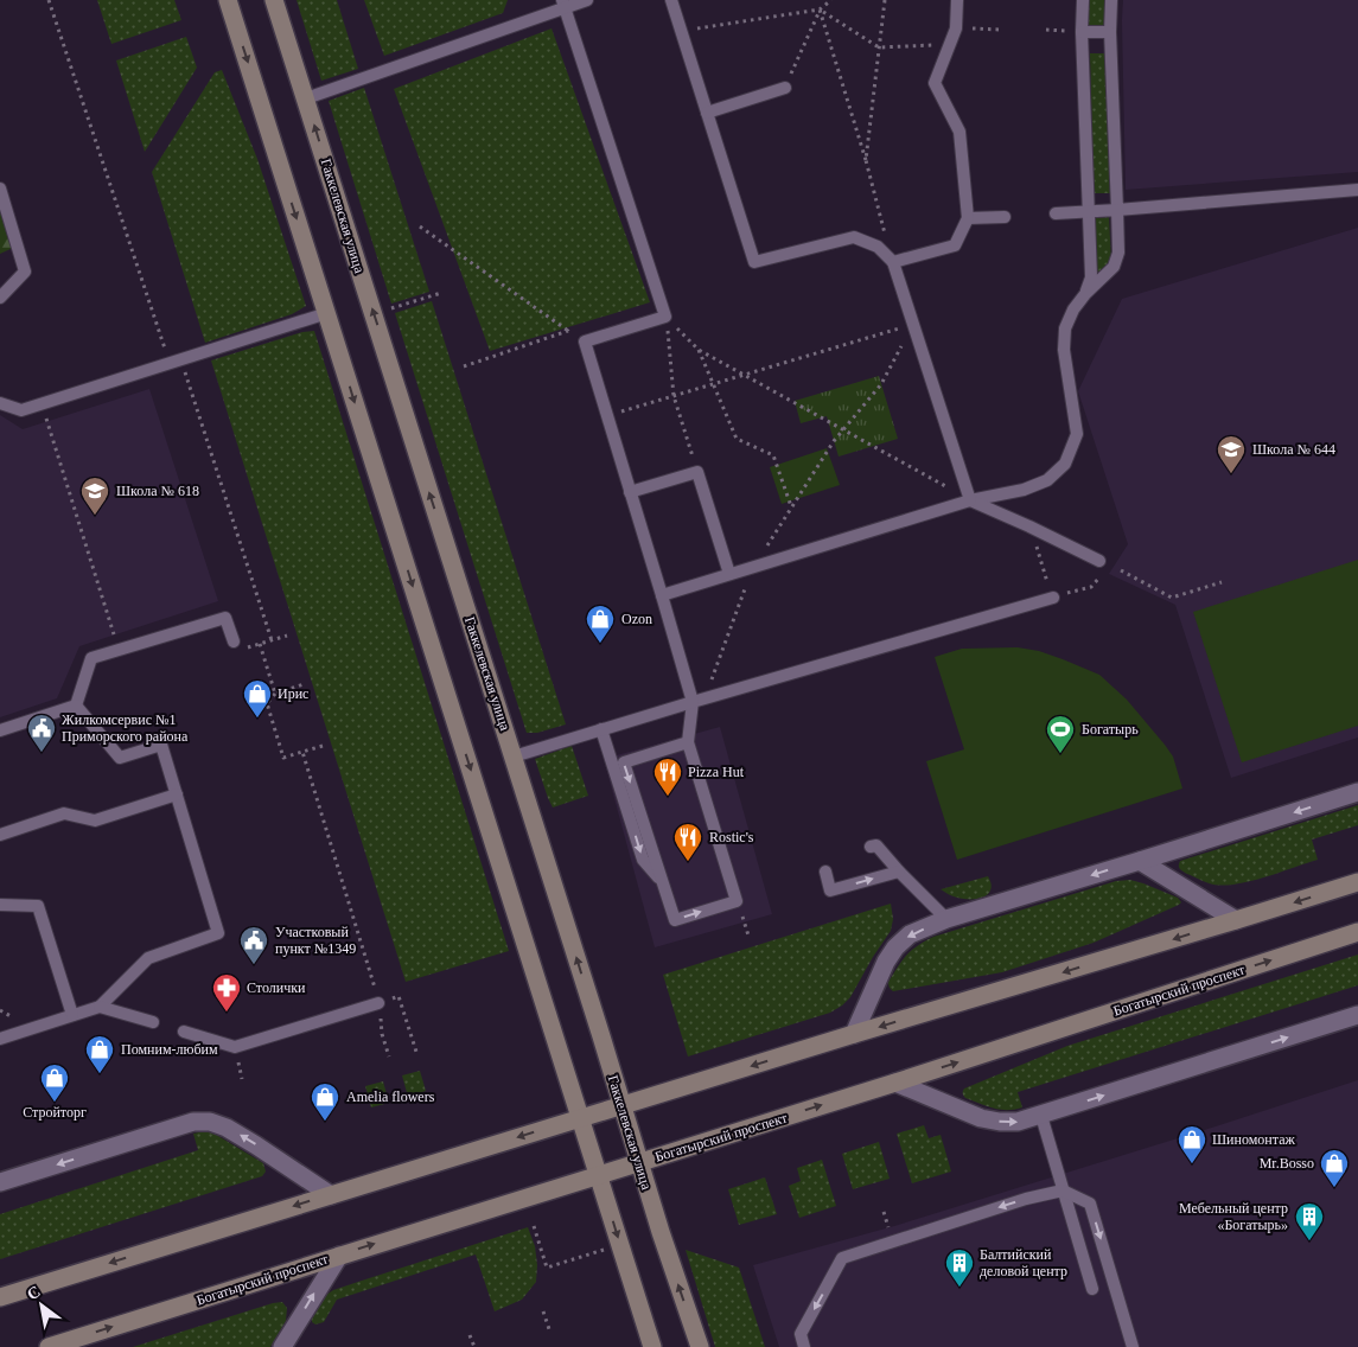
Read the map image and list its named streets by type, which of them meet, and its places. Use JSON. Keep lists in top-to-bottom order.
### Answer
{
  "streets": {
    "main road": ["Гаккелевская улица", "Богатырский проспект"]
  },
  "crossings": [
    ["Гаккелевская улица", "Богатырский проспект"]
  ],
  "places": {
    "school or university": ["Школа № 644", "Школа № 618"],
    "shop": [
      "Ozon",
      "Ирис",
      "Помним-любим",
      "Стройторг",
      "Amelia flowers",
      "Шиномонтаж",
      "Mr.Bosso"
    ],
    "public building": ["Жилкомсервис №1 Приморского района", "Участковый пункт №1349"],
    "sports": ["Богатырь"],
    "restaurant": ["Pizza Hut", "Rostic's"],
    "pharmacy": ["Столички"],
    "building": ["Мебельный центр «Богатырь»", "Балтийский деловой центр"]
  },
  "north": "top left"
}
